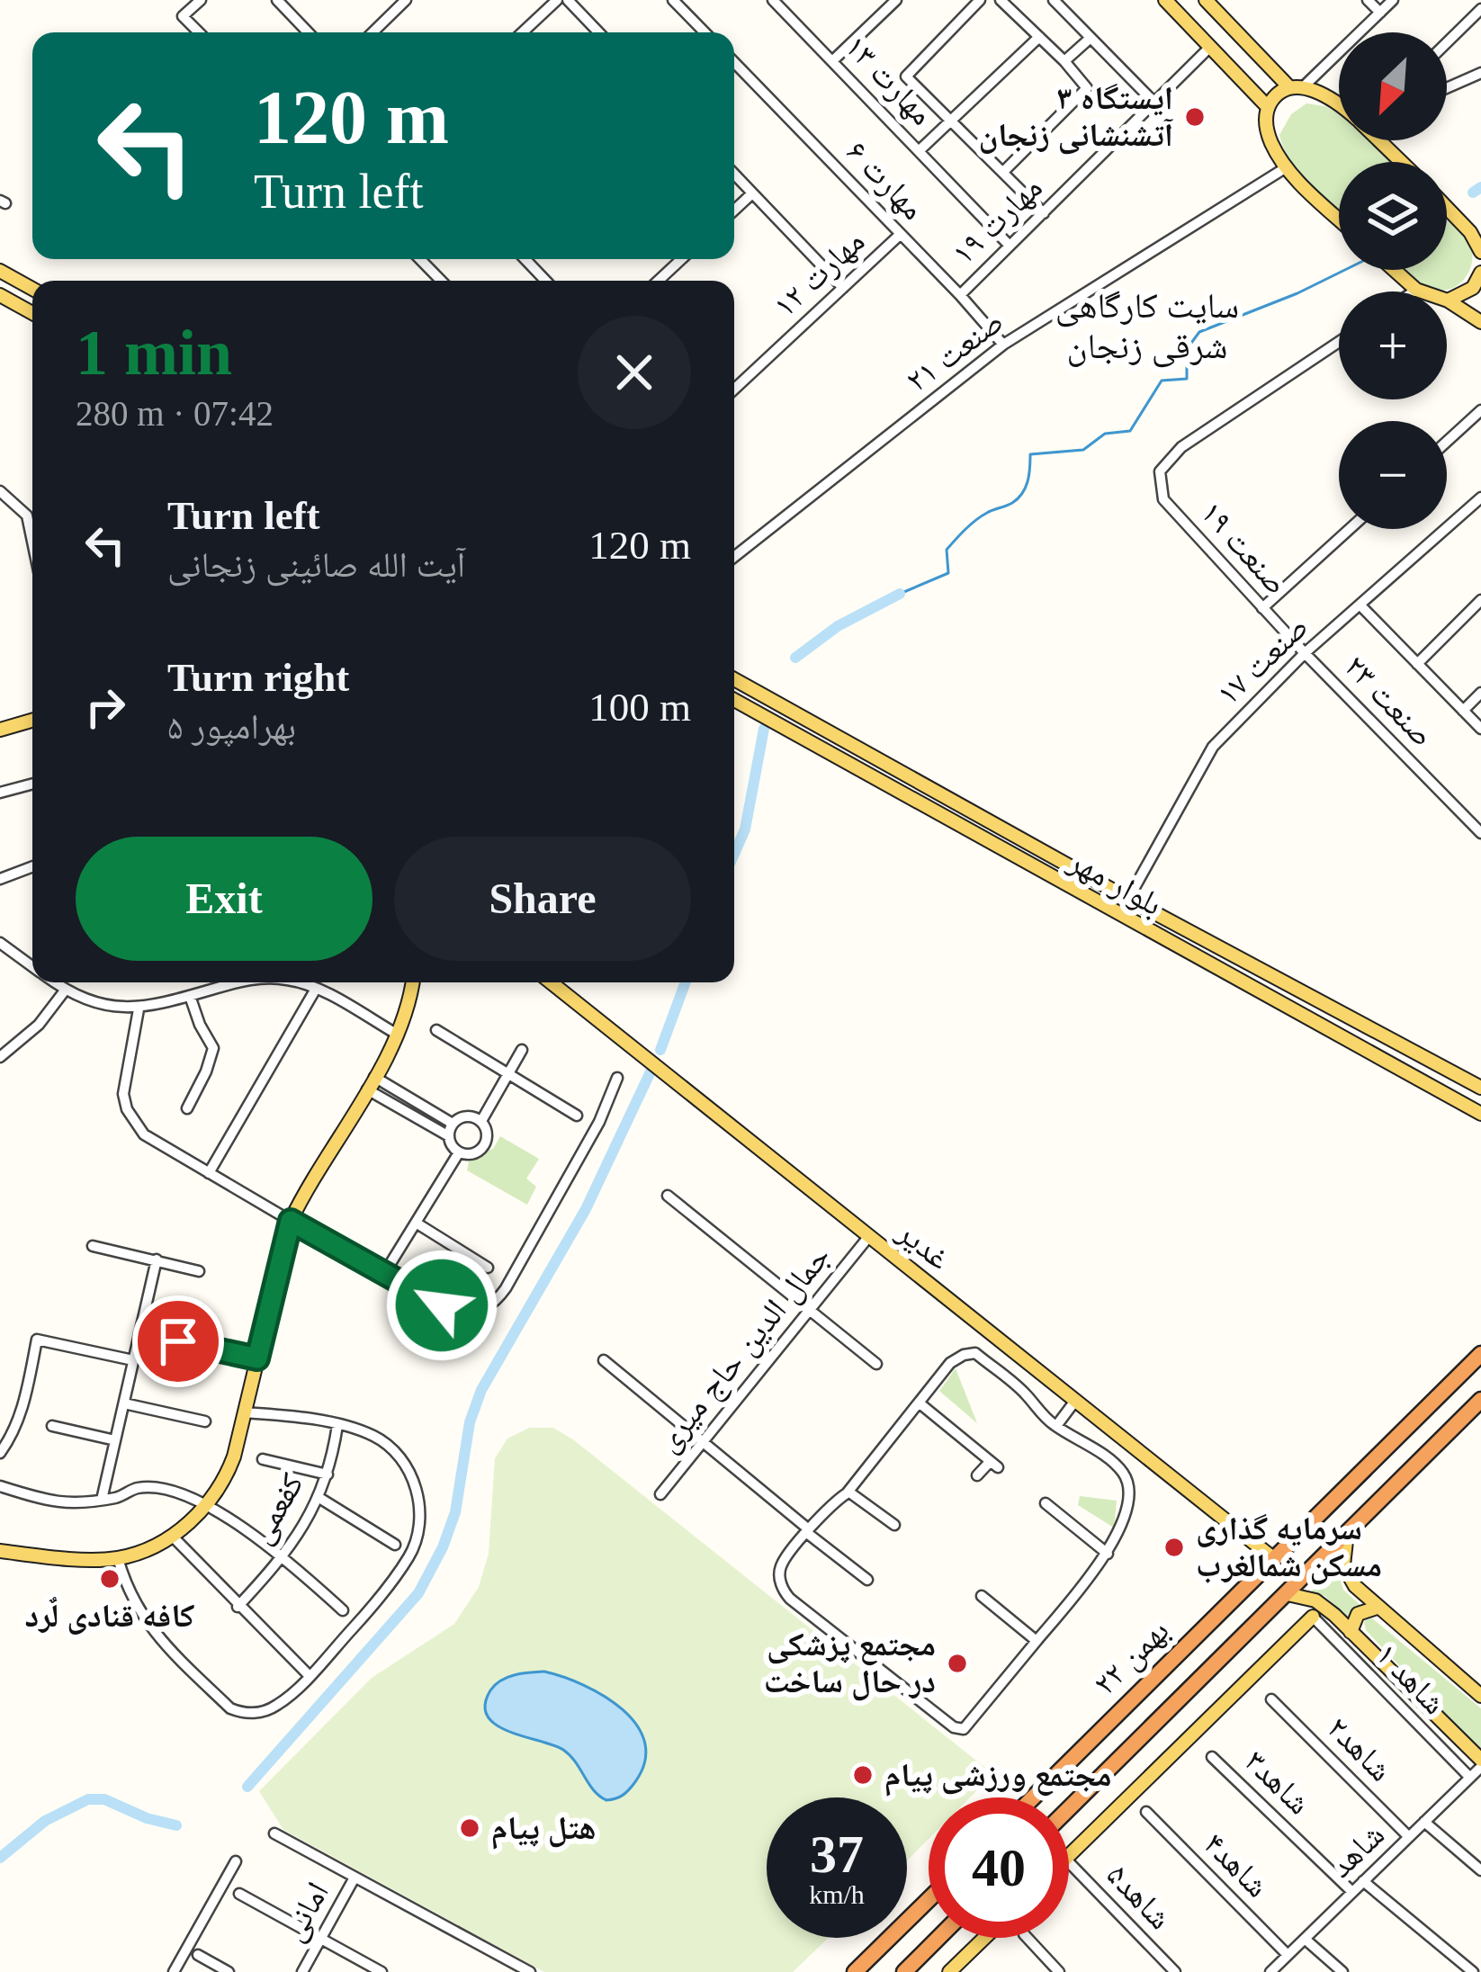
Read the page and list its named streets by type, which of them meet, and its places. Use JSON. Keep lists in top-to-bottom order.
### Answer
{
  "streets": {
    "highway": ["۲۲ بهمن"],
    "main road": ["بلوار مهر", "غدیر"],
    "street": [
      "مهارت ۱۳",
      "مهارت ۶",
      "مهارت ۱۹",
      "مهارت ۱۲",
      "صنعت ۲۱",
      "صنعت ۱۹",
      "صنعت ۱۷",
      "صنعت ۲۳",
      "جمال الدین حاج میری",
      "کفعمی",
      "شاهد ۱",
      "شاهد۲",
      "شاهد۳",
      "شاهد",
      "شاهد۴",
      "شاهد۵",
      "امانی"
    ]
  },
  "crossings": [
    ["مهارت ۱۳", "مهارت ۱۹"],
    ["مهارت ۶", "مهارت ۱۹"],
    ["مهارت ۶", "مهارت ۱۲"],
    ["مهارت ۶", "صنعت ۲۱"],
    ["صنعت ۱۹", "صنعت ۱۷"],
    ["صنعت ۱۹", "صنعت ۲۳"],
    ["صنعت ۱۷", "صنعت ۲۳"],
    ["صنعت ۱۷", "بلوار مهر"],
    ["غدیر", "جمال الدین حاج میری"],
    ["غدیر", "۲۲ بهمن"],
    ["شاهد ۱", "شاهد"],
    ["شاهد۲", "شاهد"],
    ["شاهد۳", "شاهد"],
    ["شاهد", "شاهد۴"]
  ],
  "districts": ["سایت کارگاهی شرقی زنجان"],
  "places": [
    "ایستگاه ۳ آتشنشانی زنجان",
    "سرمایه گذاری مسکن شمالغرب",
    "کافه قنادی لٌرد",
    "مجتمع پزشکی در حال ساخت",
    "مجتمع ورزشی پیام",
    "هتل پیام"
  ],
  "north": "bottom left",
  "page": {
    "map_buttons": ["+", "−"],
    "turn": ["120 m", "Turn left"],
    "heading": ["1 min", "280 m · 07:42"],
    "list": [
      {
        "name": "Turn left",
        "note": "آیت الله صائینی زنجانی",
        "value": "120 m"
      },
      {
        "name": "Turn right",
        "note": "بهرامپور ۵",
        "value": "100 m"
      }
    ],
    "buttons": ["Exit", "Share"],
    "speed": "37 km/h",
    "limit": "40"
  }
}
